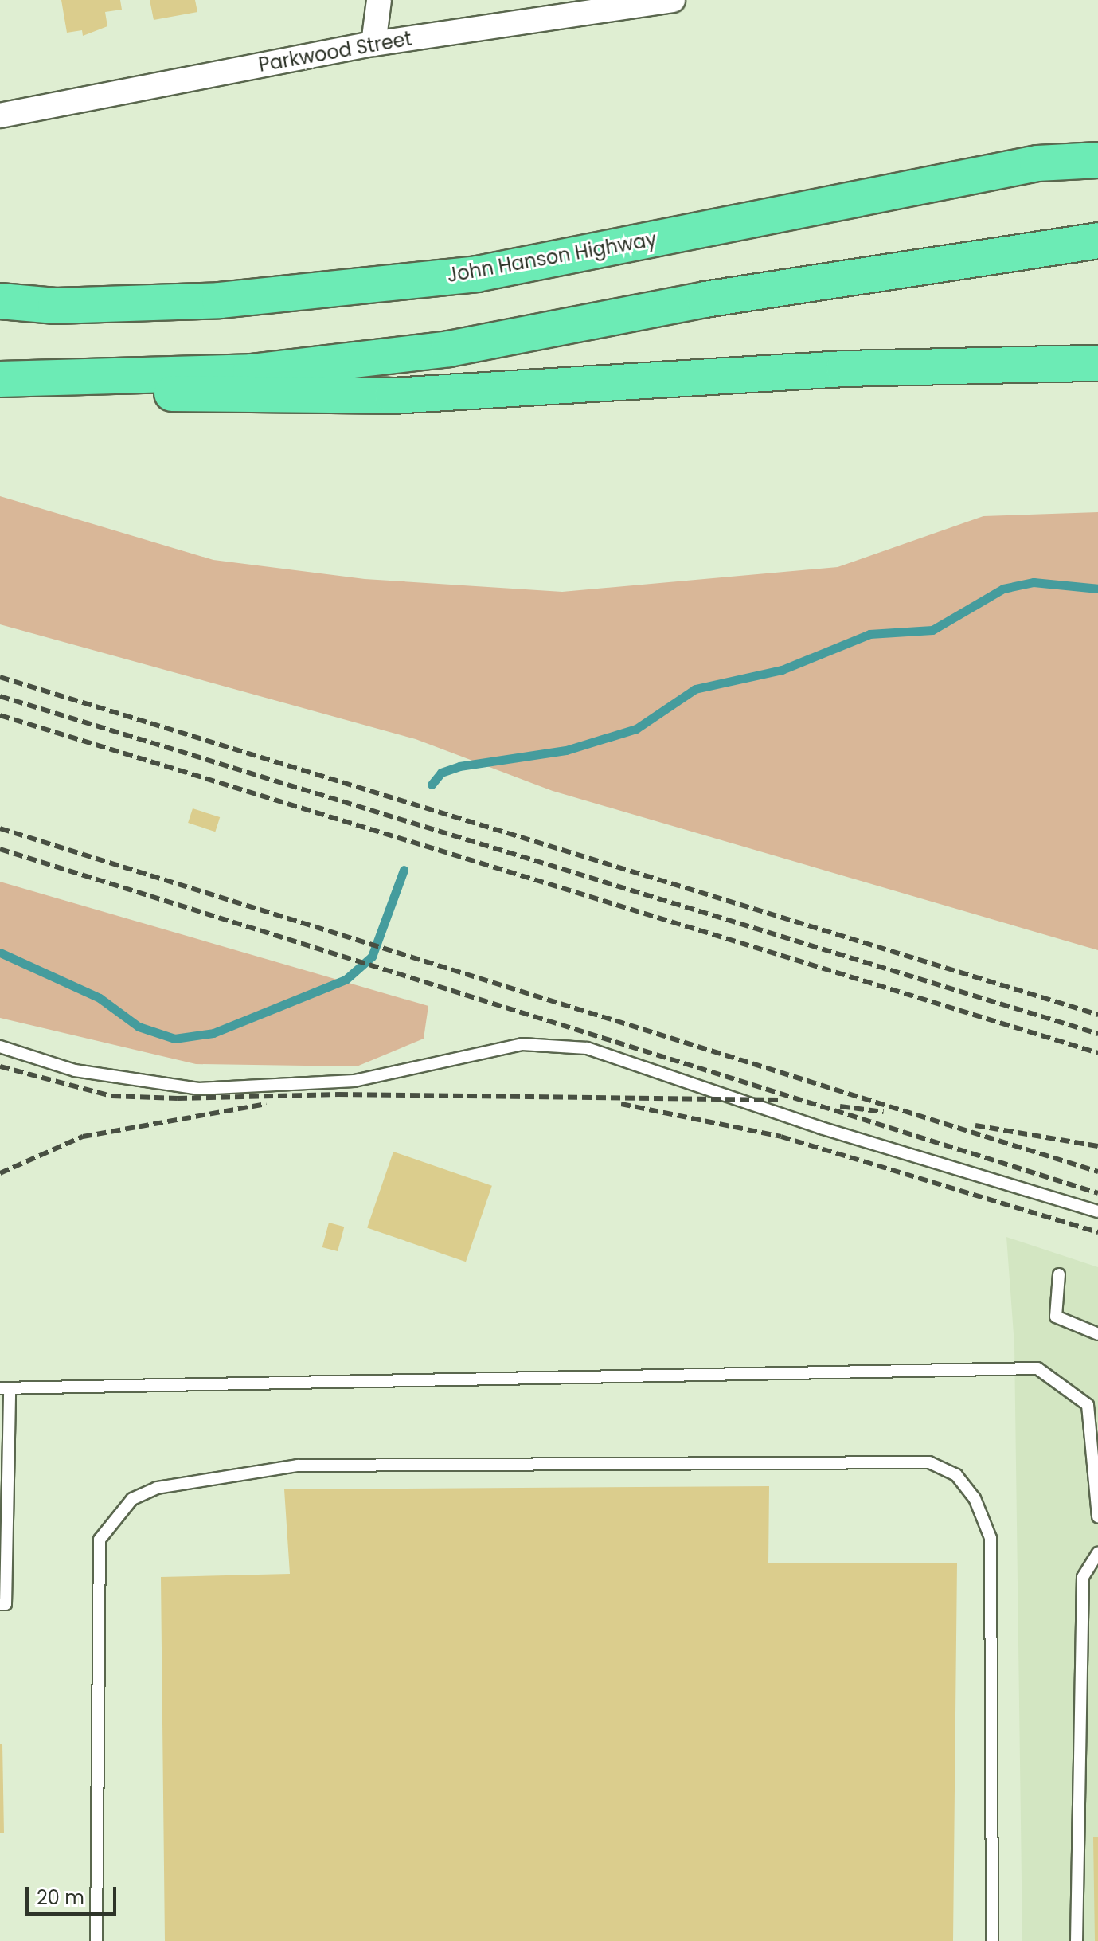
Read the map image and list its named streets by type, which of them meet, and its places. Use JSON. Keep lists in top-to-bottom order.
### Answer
{
  "streets": {
    "highway": ["John Hanson Highway"],
    "street": ["Parkwood Street"]
  },
  "scale_bar": "20 m"
}
